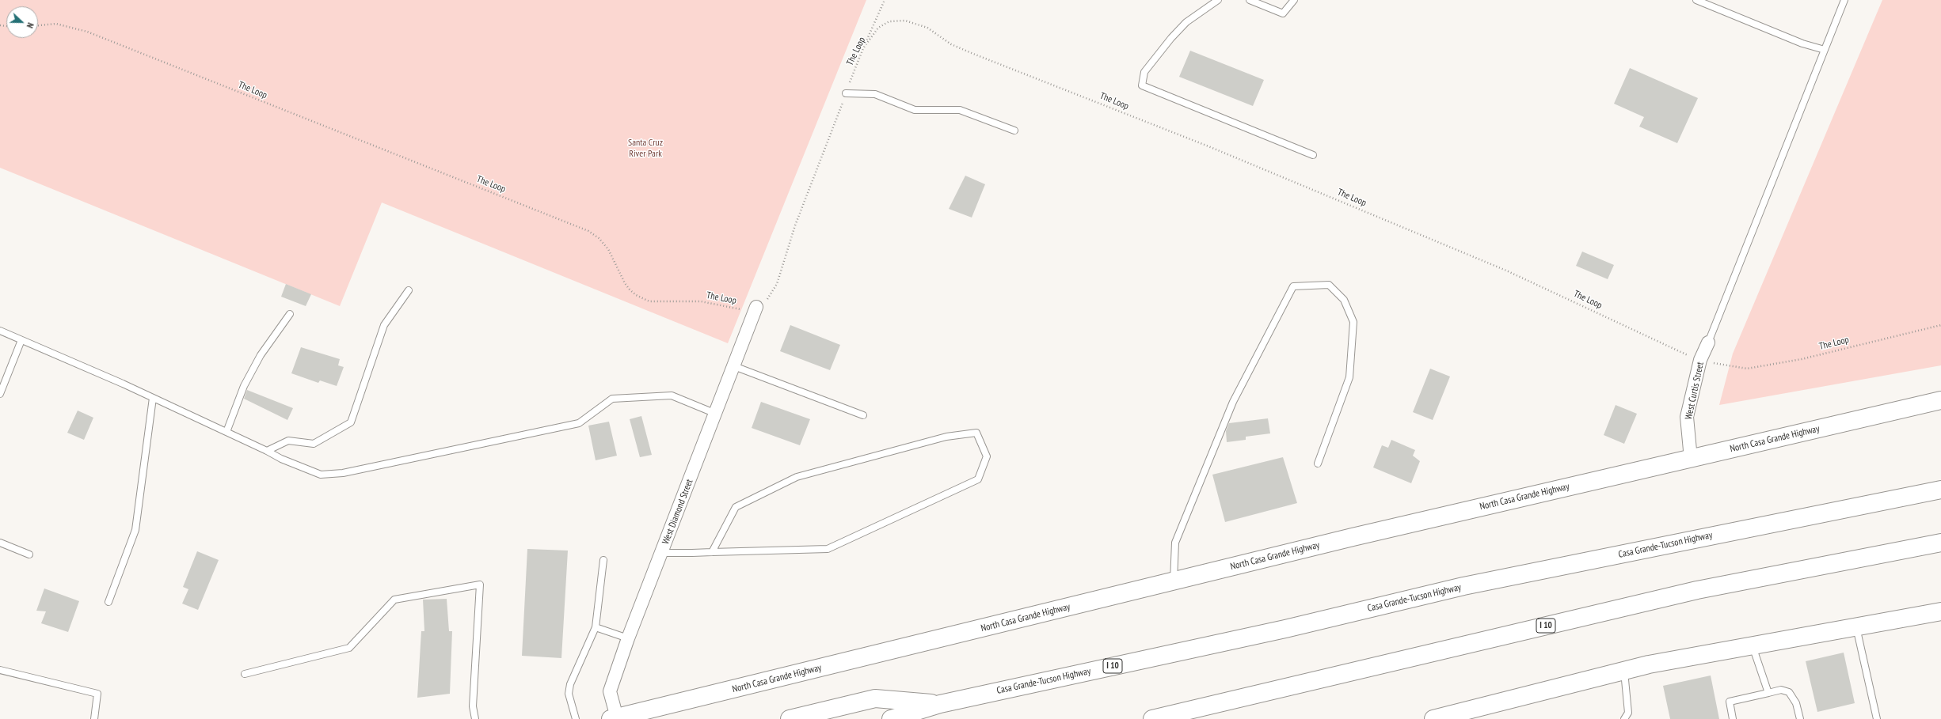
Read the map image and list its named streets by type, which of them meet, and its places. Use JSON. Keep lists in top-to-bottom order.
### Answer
{
  "streets": {
    "main road": ["North Casa Grande Highway", "Casa Grande-Tucson Highway", "I 10"],
    "street": ["West Curtis Street", "West Diamond Street"],
    "path": ["The Loop"]
  },
  "crossings": [
    ["The Loop", "West Curtis Street"],
    ["The Loop", "West Diamond Street"],
    ["West Curtis Street", "North Casa Grande Highway"],
    ["North Casa Grande Highway", "West Diamond Street"]
  ],
  "parks": ["Santa Cruz River Park"],
  "north": "right"
}
